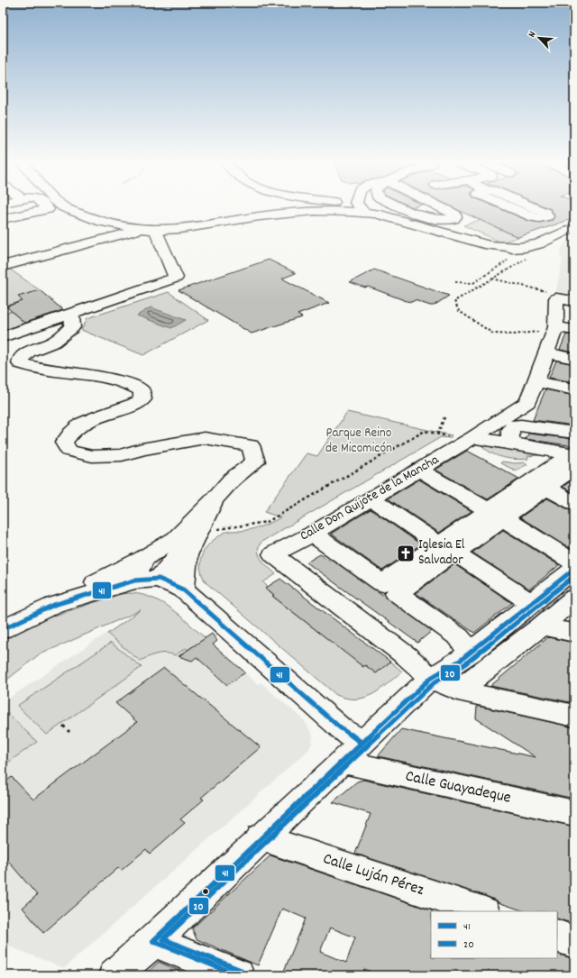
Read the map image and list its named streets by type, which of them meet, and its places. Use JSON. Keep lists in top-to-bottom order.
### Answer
{
  "streets": {
    "street": ["Calle Don Quijote de la Mancha", "Calle Guayadeque", "Calle Luján Pérez"]
  },
  "parks": ["Parque Reino de Micomicón"],
  "places": {
    "church": ["Iglesia El Salvador"]
  },
  "lines": ["transit line 41", "transit line 20"],
  "legend": ["41", "20"],
  "north": "top left"
}
